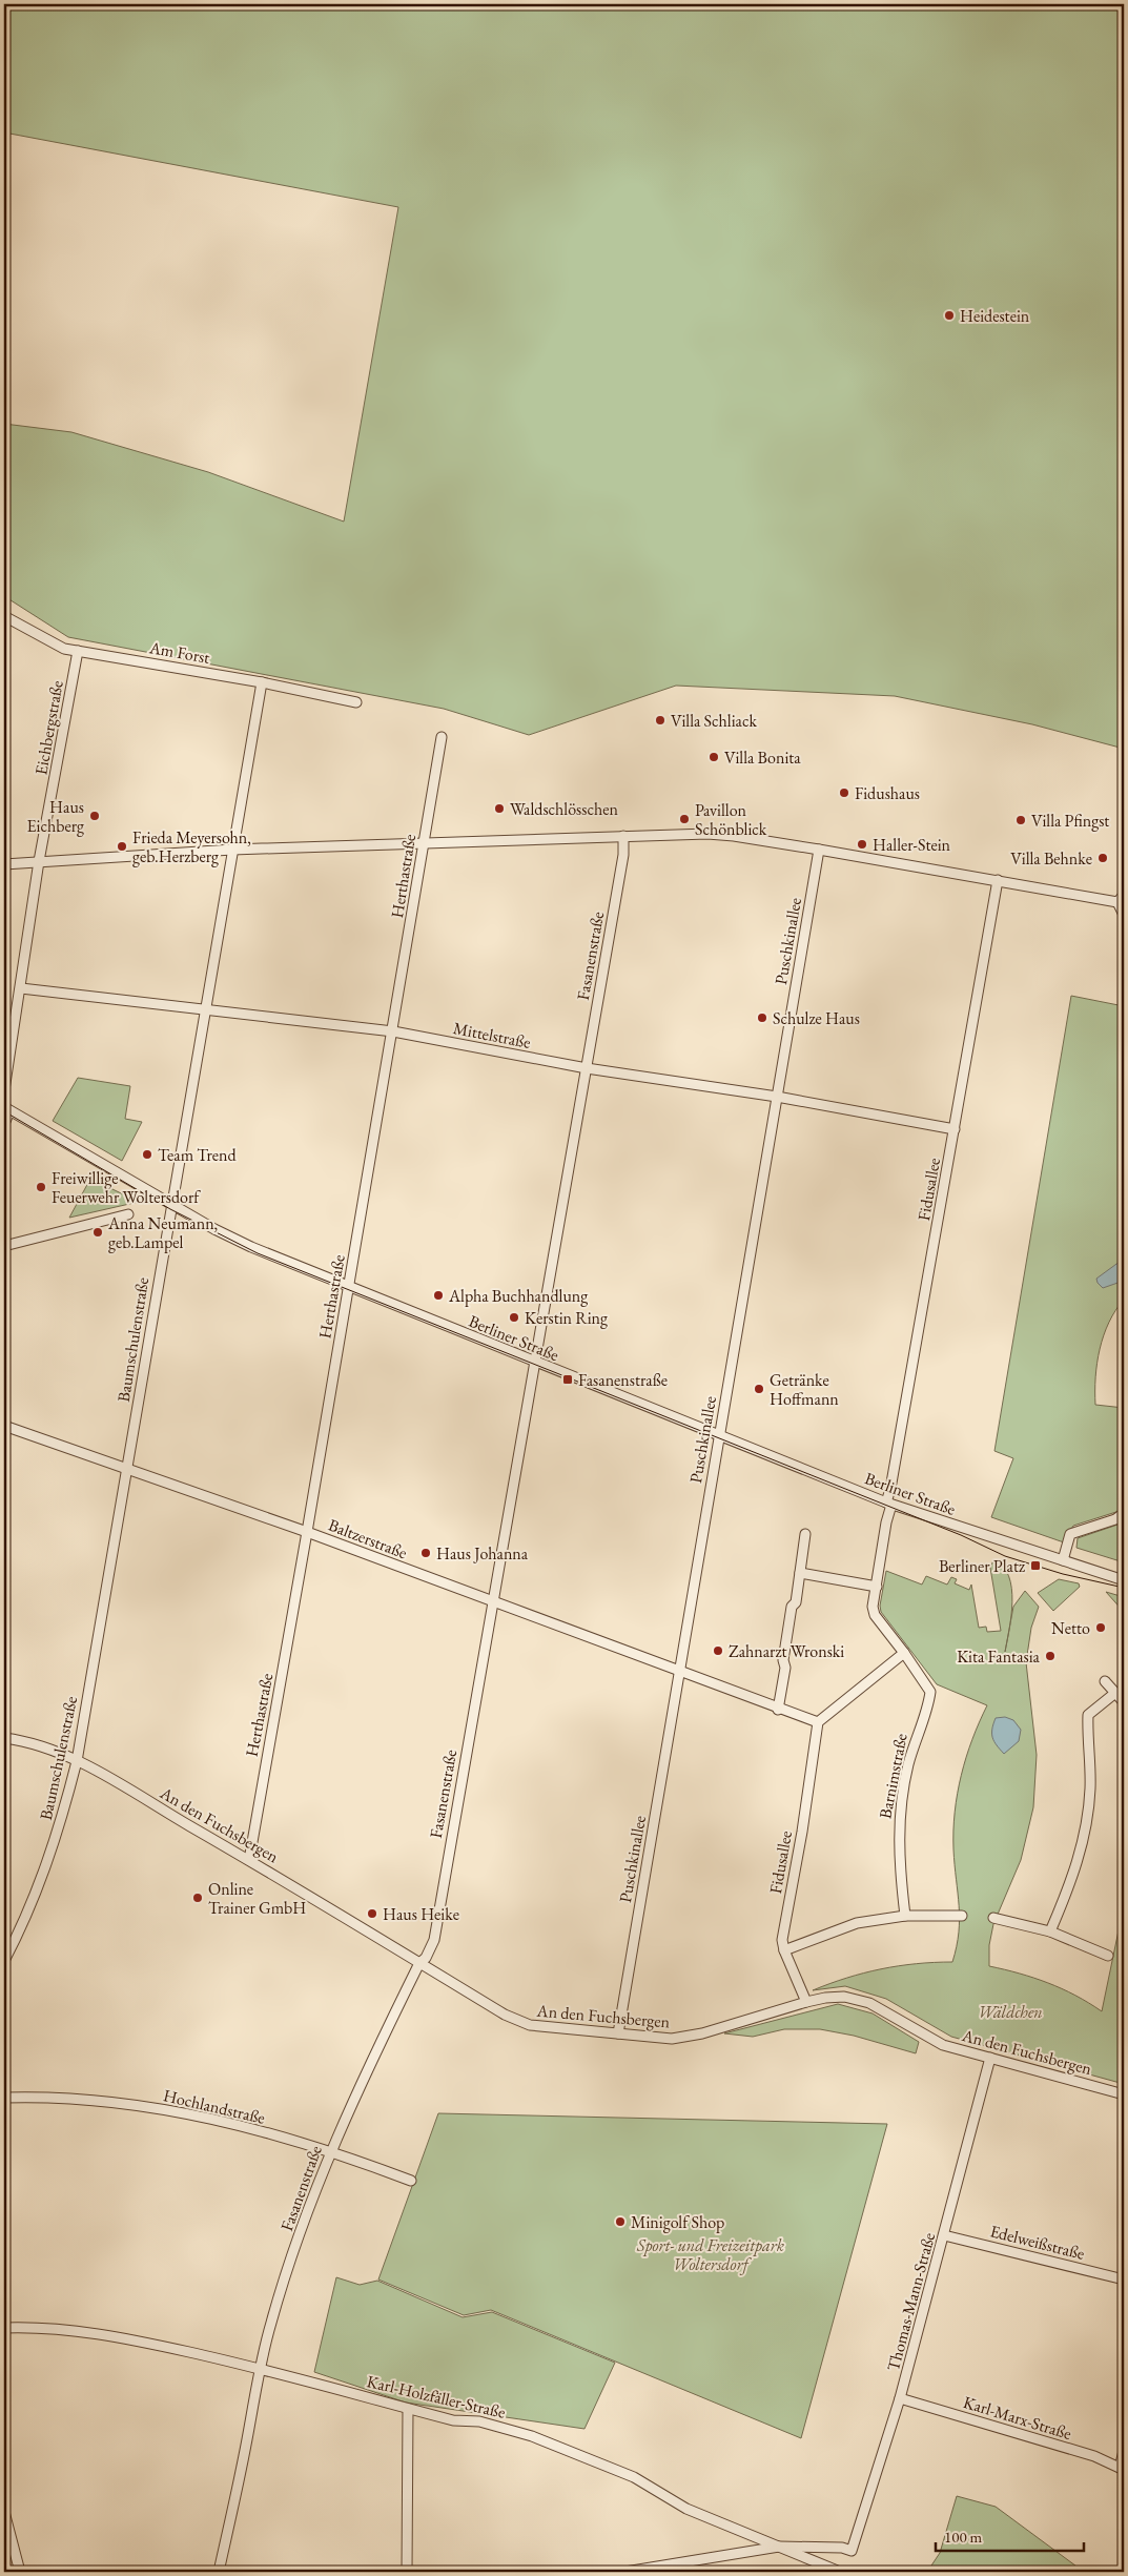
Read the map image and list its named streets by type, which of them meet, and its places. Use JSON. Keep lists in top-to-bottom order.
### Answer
{
  "streets": {
    "street": [
      "Am Forst",
      "Eichbergstraße",
      "Herthastraße",
      "Puschkinallee",
      "Fasanenstraße",
      "Mittelstraße",
      "Fidusallee",
      "Berliner Straße",
      "Baumschulenstraße",
      "Baltzerstraße",
      "Barnimstraße",
      "An den Fuchsbergen",
      "Hochlandstraße",
      "Edelweißstraße",
      "Thomas-Mann-Straße",
      "Karl-Holzfäller-Straße",
      "Karl-Marx-Straße"
    ]
  },
  "crossings": [
    ["Am Forst", "Eichbergstraße"],
    ["Am Forst", "Baumschulenstraße"],
    ["Eichbergstraße", "Mittelstraße"],
    ["Herthastraße", "Mittelstraße"],
    ["Herthastraße", "Berliner Straße"],
    ["Herthastraße", "Baltzerstraße"],
    ["Herthastraße", "An den Fuchsbergen"],
    ["Puschkinallee", "Mittelstraße"],
    ["Puschkinallee", "Berliner Straße"],
    ["Puschkinallee", "Baltzerstraße"],
    ["Puschkinallee", "An den Fuchsbergen"],
    ["Fasanenstraße", "Mittelstraße"],
    ["Fasanenstraße", "Berliner Straße"],
    ["Fasanenstraße", "Baltzerstraße"],
    ["Fasanenstraße", "An den Fuchsbergen"],
    ["Fasanenstraße", "Hochlandstraße"],
    ["Fasanenstraße", "Karl-Holzfäller-Straße"],
    ["Mittelstraße", "Fidusallee"],
    ["Mittelstraße", "Baumschulenstraße"],
    ["Fidusallee", "Berliner Straße"],
    ["Fidusallee", "Barnimstraße"],
    ["Fidusallee", "An den Fuchsbergen"],
    ["Berliner Straße", "Baumschulenstraße"],
    ["Baumschulenstraße", "Baltzerstraße"],
    ["Baumschulenstraße", "An den Fuchsbergen"],
    ["An den Fuchsbergen", "Thomas-Mann-Straße"],
    ["Edelweißstraße", "Thomas-Mann-Straße"],
    ["Thomas-Mann-Straße", "Karl-Holzfäller-Straße"],
    ["Thomas-Mann-Straße", "Karl-Marx-Straße"]
  ],
  "parks": ["Wäldchen", "Sport- und Freizeitpark Woltersdorf"],
  "places": {
    "other": [
      "Heidestein",
      "Villa Schliack",
      "Villa Bonita",
      "Fidushaus",
      "Waldschlösschen",
      "Haus Eichberg",
      "Pavillon Schönblick",
      "Villa Pfingst",
      "Haller-Stein",
      "Frieda Meyersohn, geb.Herzberg",
      "Villa Behnke",
      "Schulze Haus",
      "Team Trend",
      "Freiwillige Feuerwehr Woltersdorf",
      "Anna Neumann, geb.Lampel",
      "Alpha Buchhandlung",
      "Kerstin Ring",
      "Getränke Hoffmann",
      "Haus Johanna",
      "Netto",
      "Zahnarzt Wronski",
      "Kita Fantasia",
      "Online Trainer GmbH",
      "Haus Heike",
      "Minigolf Shop"
    ],
    "transit": ["Fasanenstraße", "Berliner Platz"]
  },
  "scale_bar": "100 m"
}
